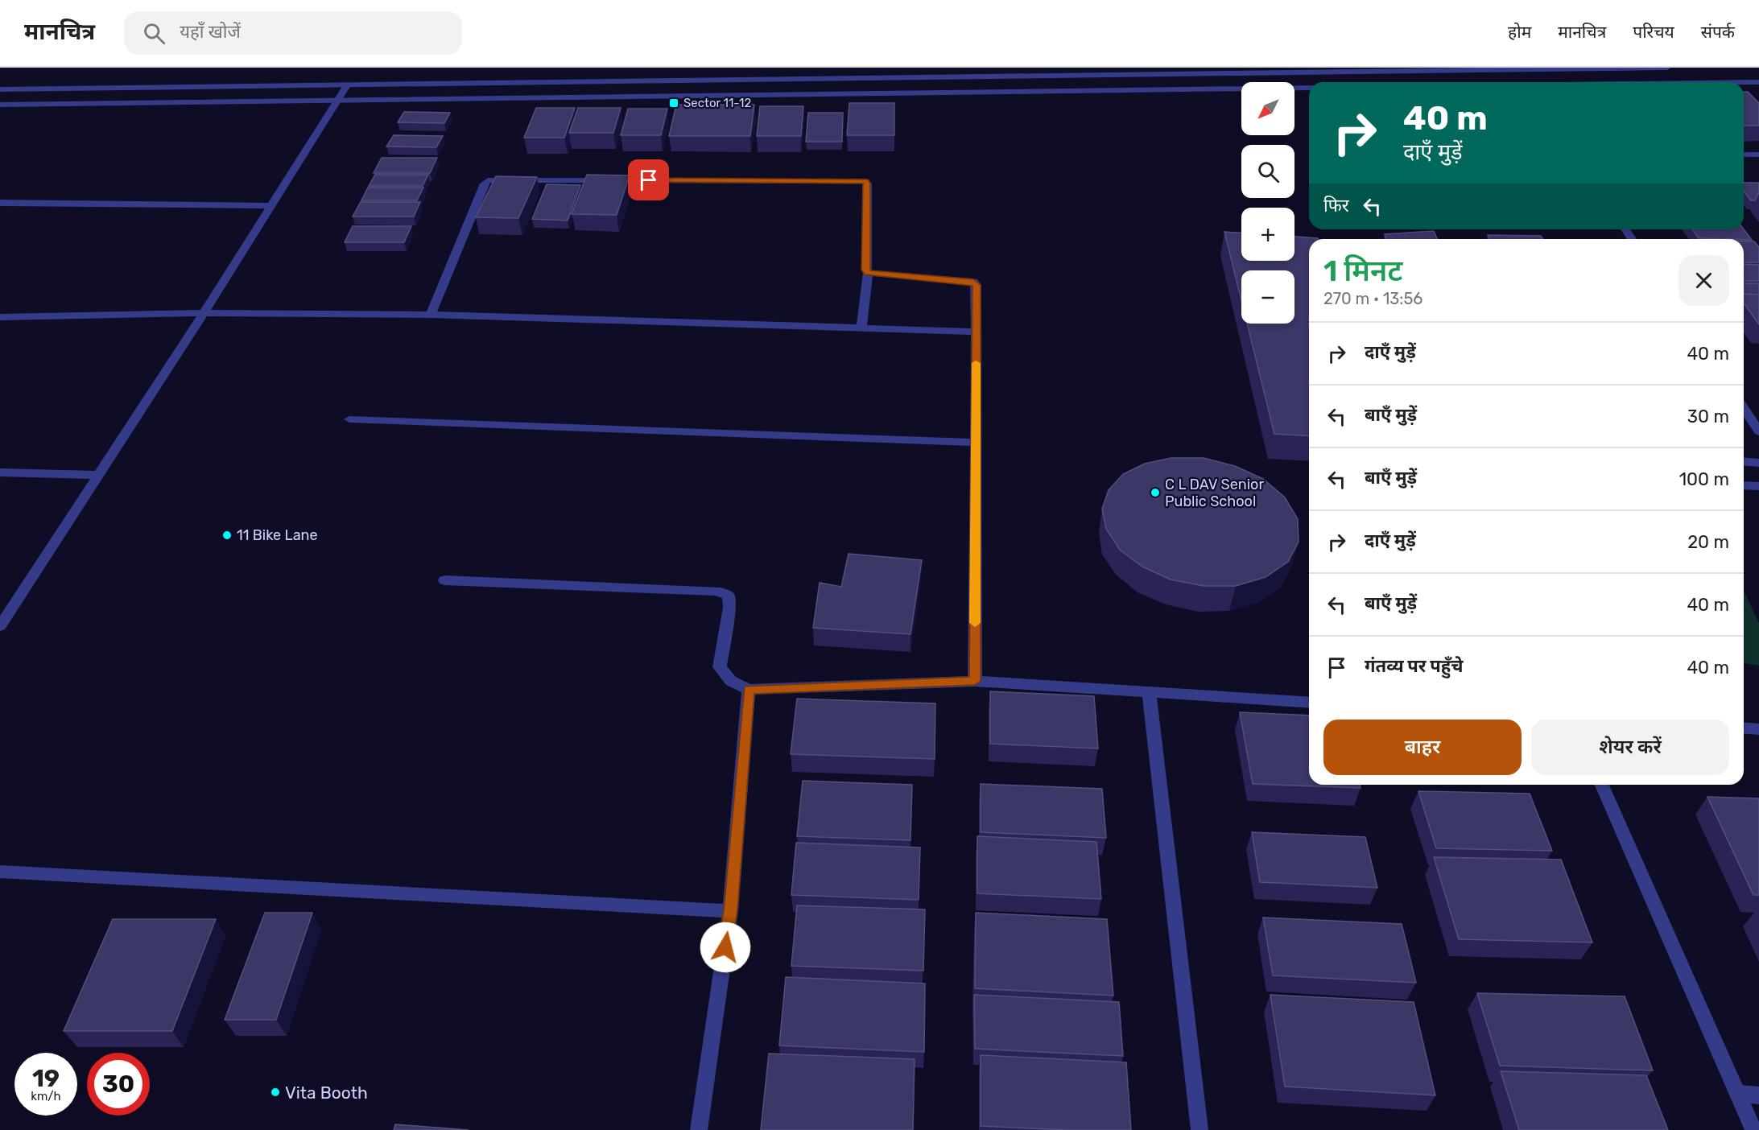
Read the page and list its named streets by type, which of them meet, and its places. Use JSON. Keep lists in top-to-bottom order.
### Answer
{
  "places": {
    "transit": ["Sector 11-12"],
    "other": ["C L DAV Senior Public School", "11 Bike Lane", "Vita Booth"]
  },
  "north": "bottom left",
  "page": {
    "header": "मानचित्र",
    "search": "यहाँ खोजें",
    "nav": [
      "होम",
      "मानचित्र",
      "परिचय",
      "संपर्क"
    ],
    "map_buttons": ["+", "−"],
    "turn": ["40 m", "दाएँ मुड़ें"],
    "then": "फिर",
    "heading": ["1 मिनट", "270 m · 13:56"],
    "list": [
      {
        "name": "दाएँ मुड़ें",
        "value": "40 m"
      },
      {
        "name": "बाएँ मुड़ें",
        "value": "30 m"
      },
      {
        "name": "बाएँ मुड़ें",
        "value": "100 m"
      },
      {
        "name": "दाएँ मुड़ें",
        "value": "20 m"
      },
      {
        "name": "बाएँ मुड़ें",
        "value": "40 m"
      },
      {
        "name": "गंतव्य पर पहुँचे",
        "value": "40 m"
      }
    ],
    "buttons": ["बाहर", "शेयर करें"],
    "speed": "19 km/h",
    "limit": "30"
  }
}
